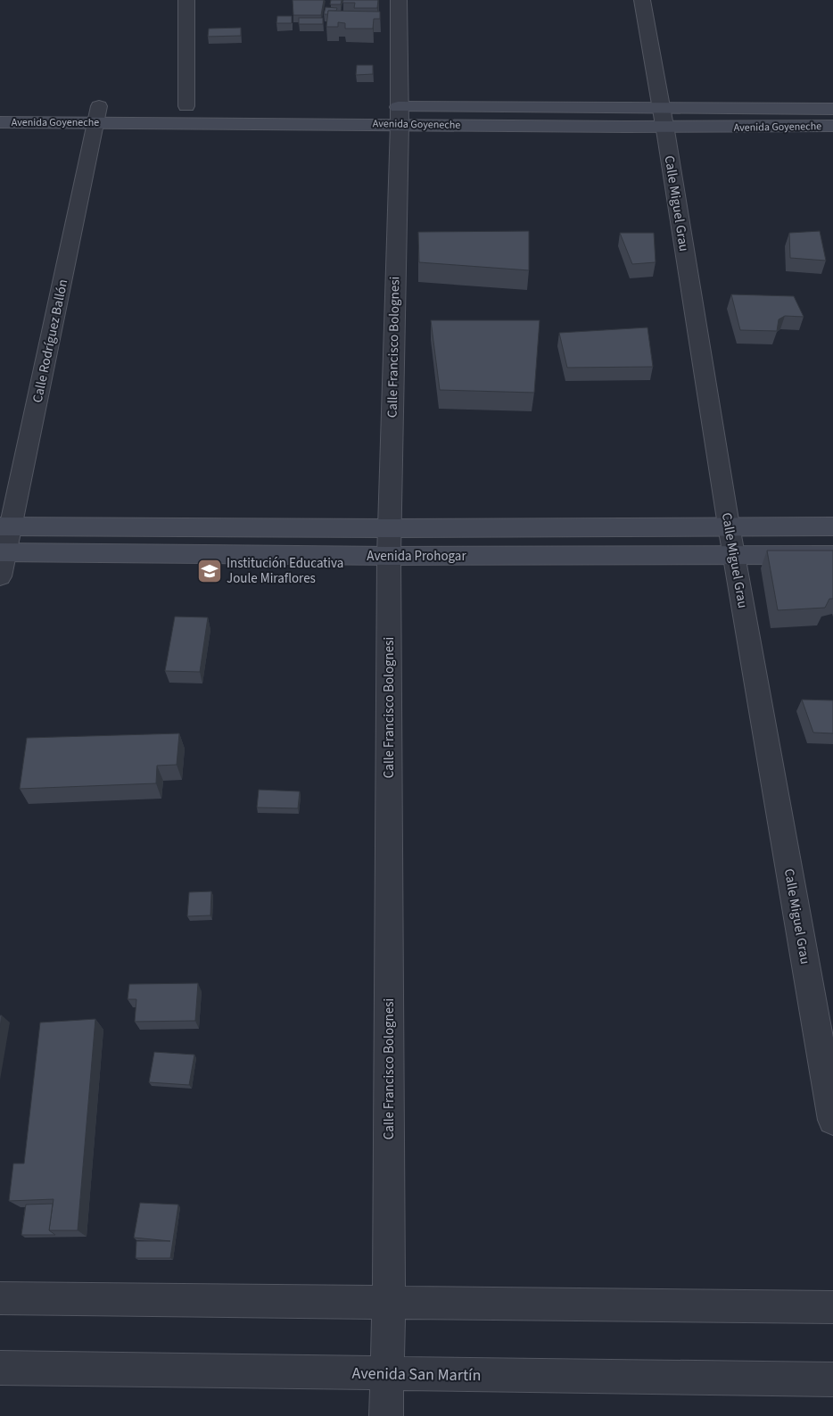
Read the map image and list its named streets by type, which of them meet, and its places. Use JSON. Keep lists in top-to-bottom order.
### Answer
{
  "streets": {
    "street": [
      "Avenida Goyeneche",
      "Calle Miguel Grau",
      "Calle Rodríguez Ballón",
      "Calle Francisco Bolognesi",
      "Avenida Prohogar",
      "Avenida San Martín"
    ]
  },
  "crossings": [
    ["Avenida Goyeneche", "Calle Miguel Grau"],
    ["Avenida Goyeneche", "Calle Rodríguez Ballón"],
    ["Avenida Goyeneche", "Calle Francisco Bolognesi"],
    ["Calle Miguel Grau", "Avenida Prohogar"],
    ["Calle Rodríguez Ballón", "Avenida Prohogar"],
    ["Calle Francisco Bolognesi", "Avenida Prohogar"],
    ["Calle Francisco Bolognesi", "Avenida San Martín"]
  ],
  "places": {
    "school or university": ["Institución Educativa Joule Miraflores"]
  }
}
